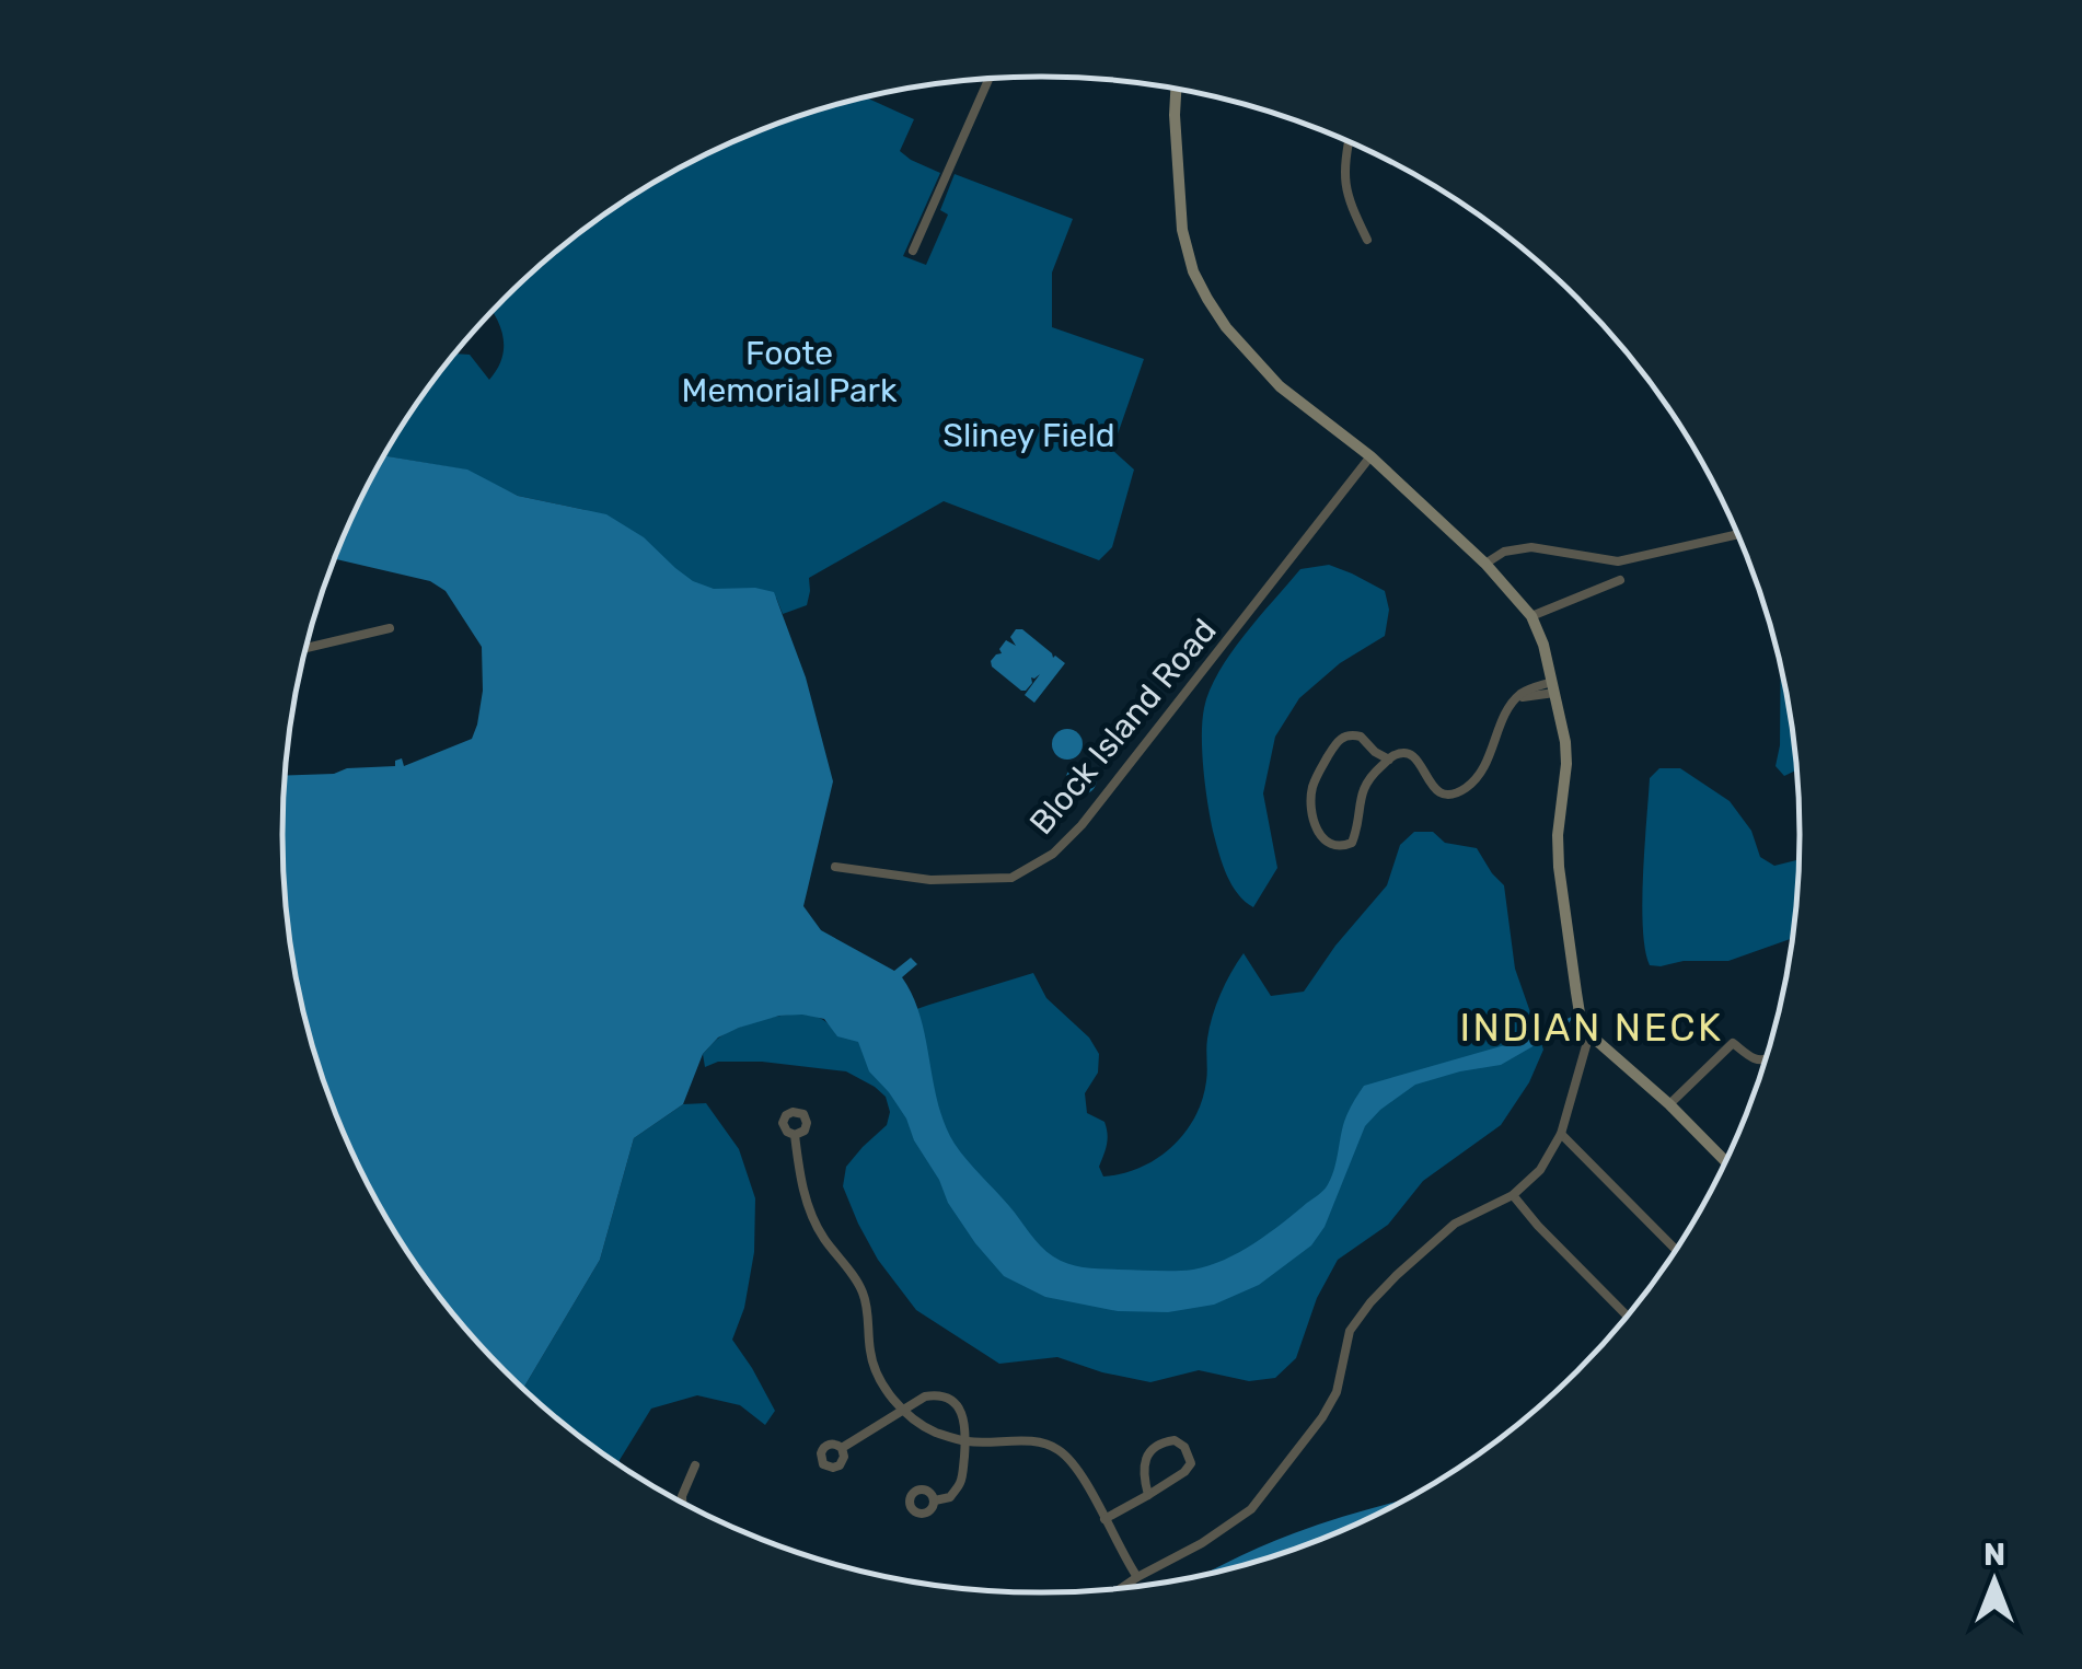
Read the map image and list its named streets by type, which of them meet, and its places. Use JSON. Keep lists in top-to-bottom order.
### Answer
{
  "streets": {
    "street": ["Block Island Road"]
  },
  "districts": ["INDIAN NECK"],
  "parks": ["Foote Memorial Park", "Sliney Field"],
  "north": "top"
}
